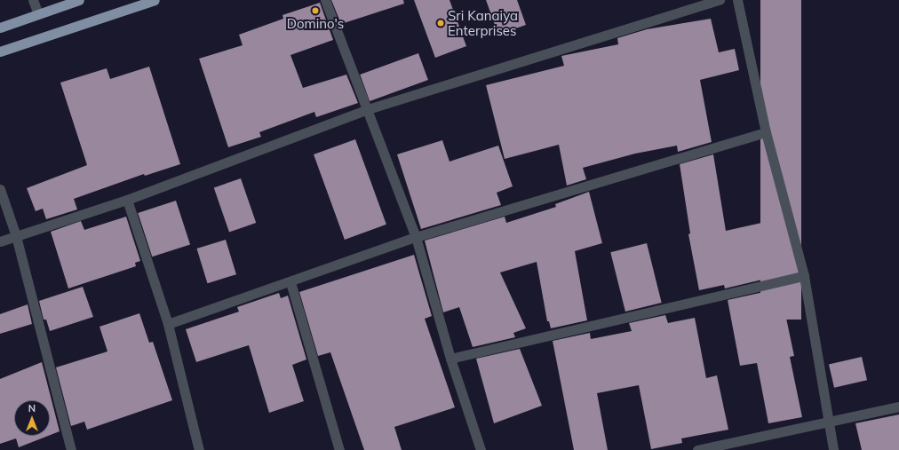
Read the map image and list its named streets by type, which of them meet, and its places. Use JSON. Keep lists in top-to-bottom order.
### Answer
{
  "places": ["Domino's", "Sri Kanaiya Enterprises"],
  "north": "top"
}
